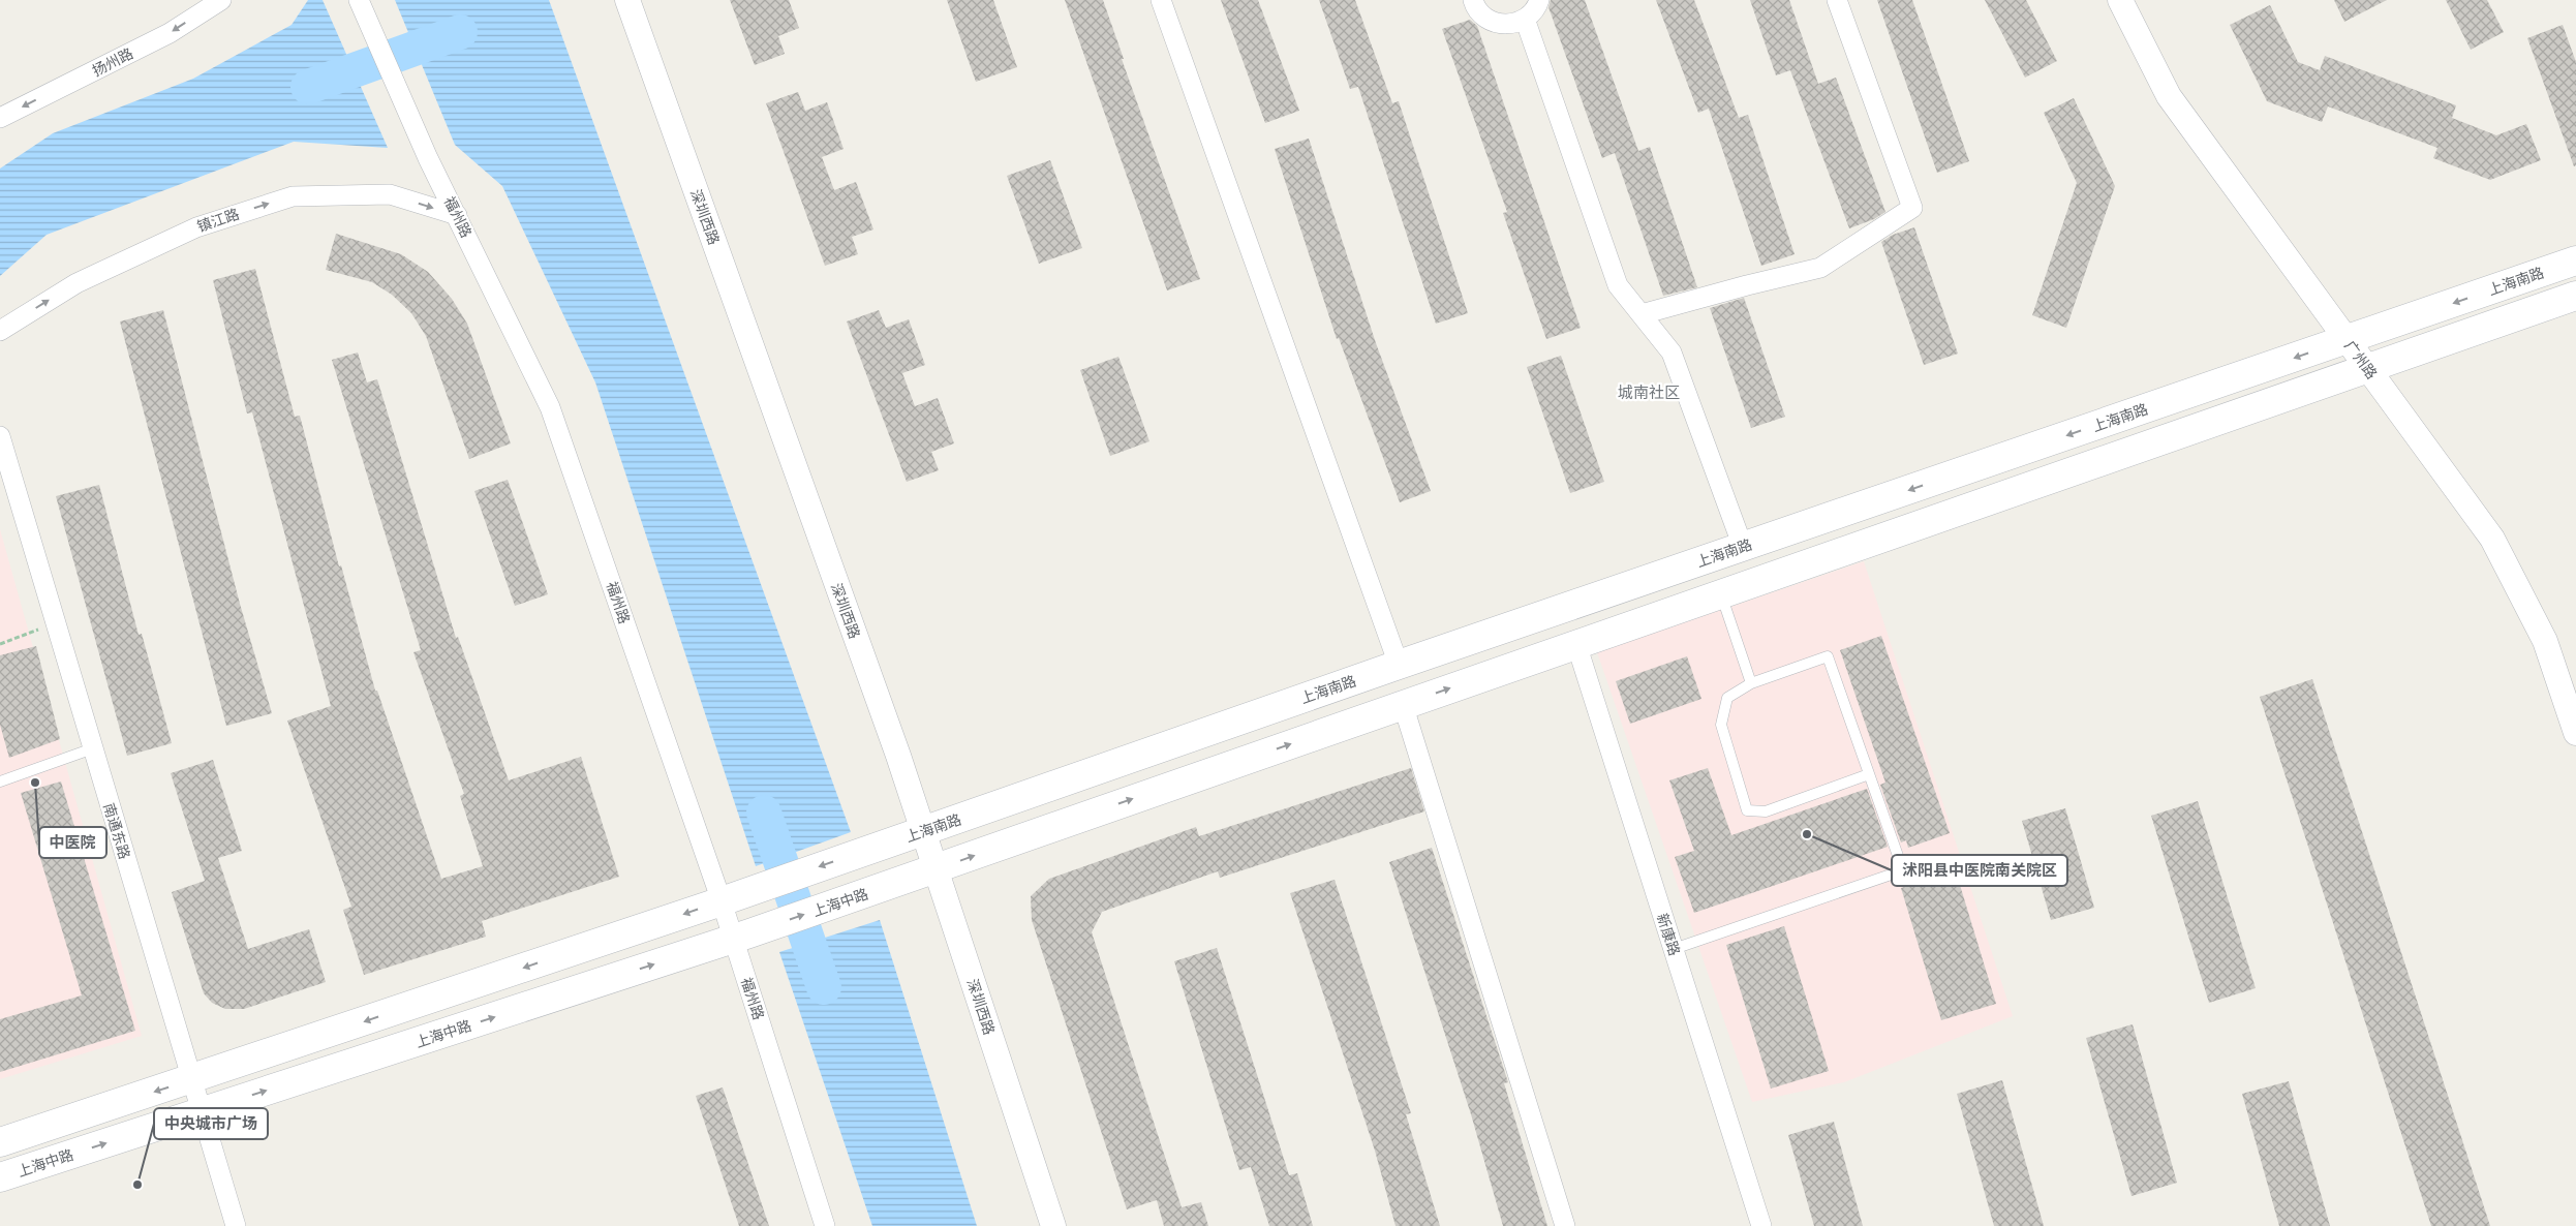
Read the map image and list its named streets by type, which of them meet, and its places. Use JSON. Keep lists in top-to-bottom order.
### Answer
{
  "streets": {
    "main road": ["上海南路", "上海中路"],
    "street": [
      "扬州路",
      "福州路",
      "深圳西路",
      "镇江路",
      "广州路",
      "南通东路",
      "新康路"
    ]
  },
  "crossings": [
    ["福州路", "镇江路"],
    ["福州路", "上海南路"],
    ["福州路", "上海中路"],
    ["深圳西路", "上海南路"],
    ["深圳西路", "上海中路"],
    ["上海南路", "广州路"],
    ["南通东路", "上海中路"]
  ],
  "one_way": ["扬州路", "镇江路"],
  "districts": ["城南社区"],
  "places": ["中医院", "沭阳县中医院南关院区", "中央城市广场"]
}
